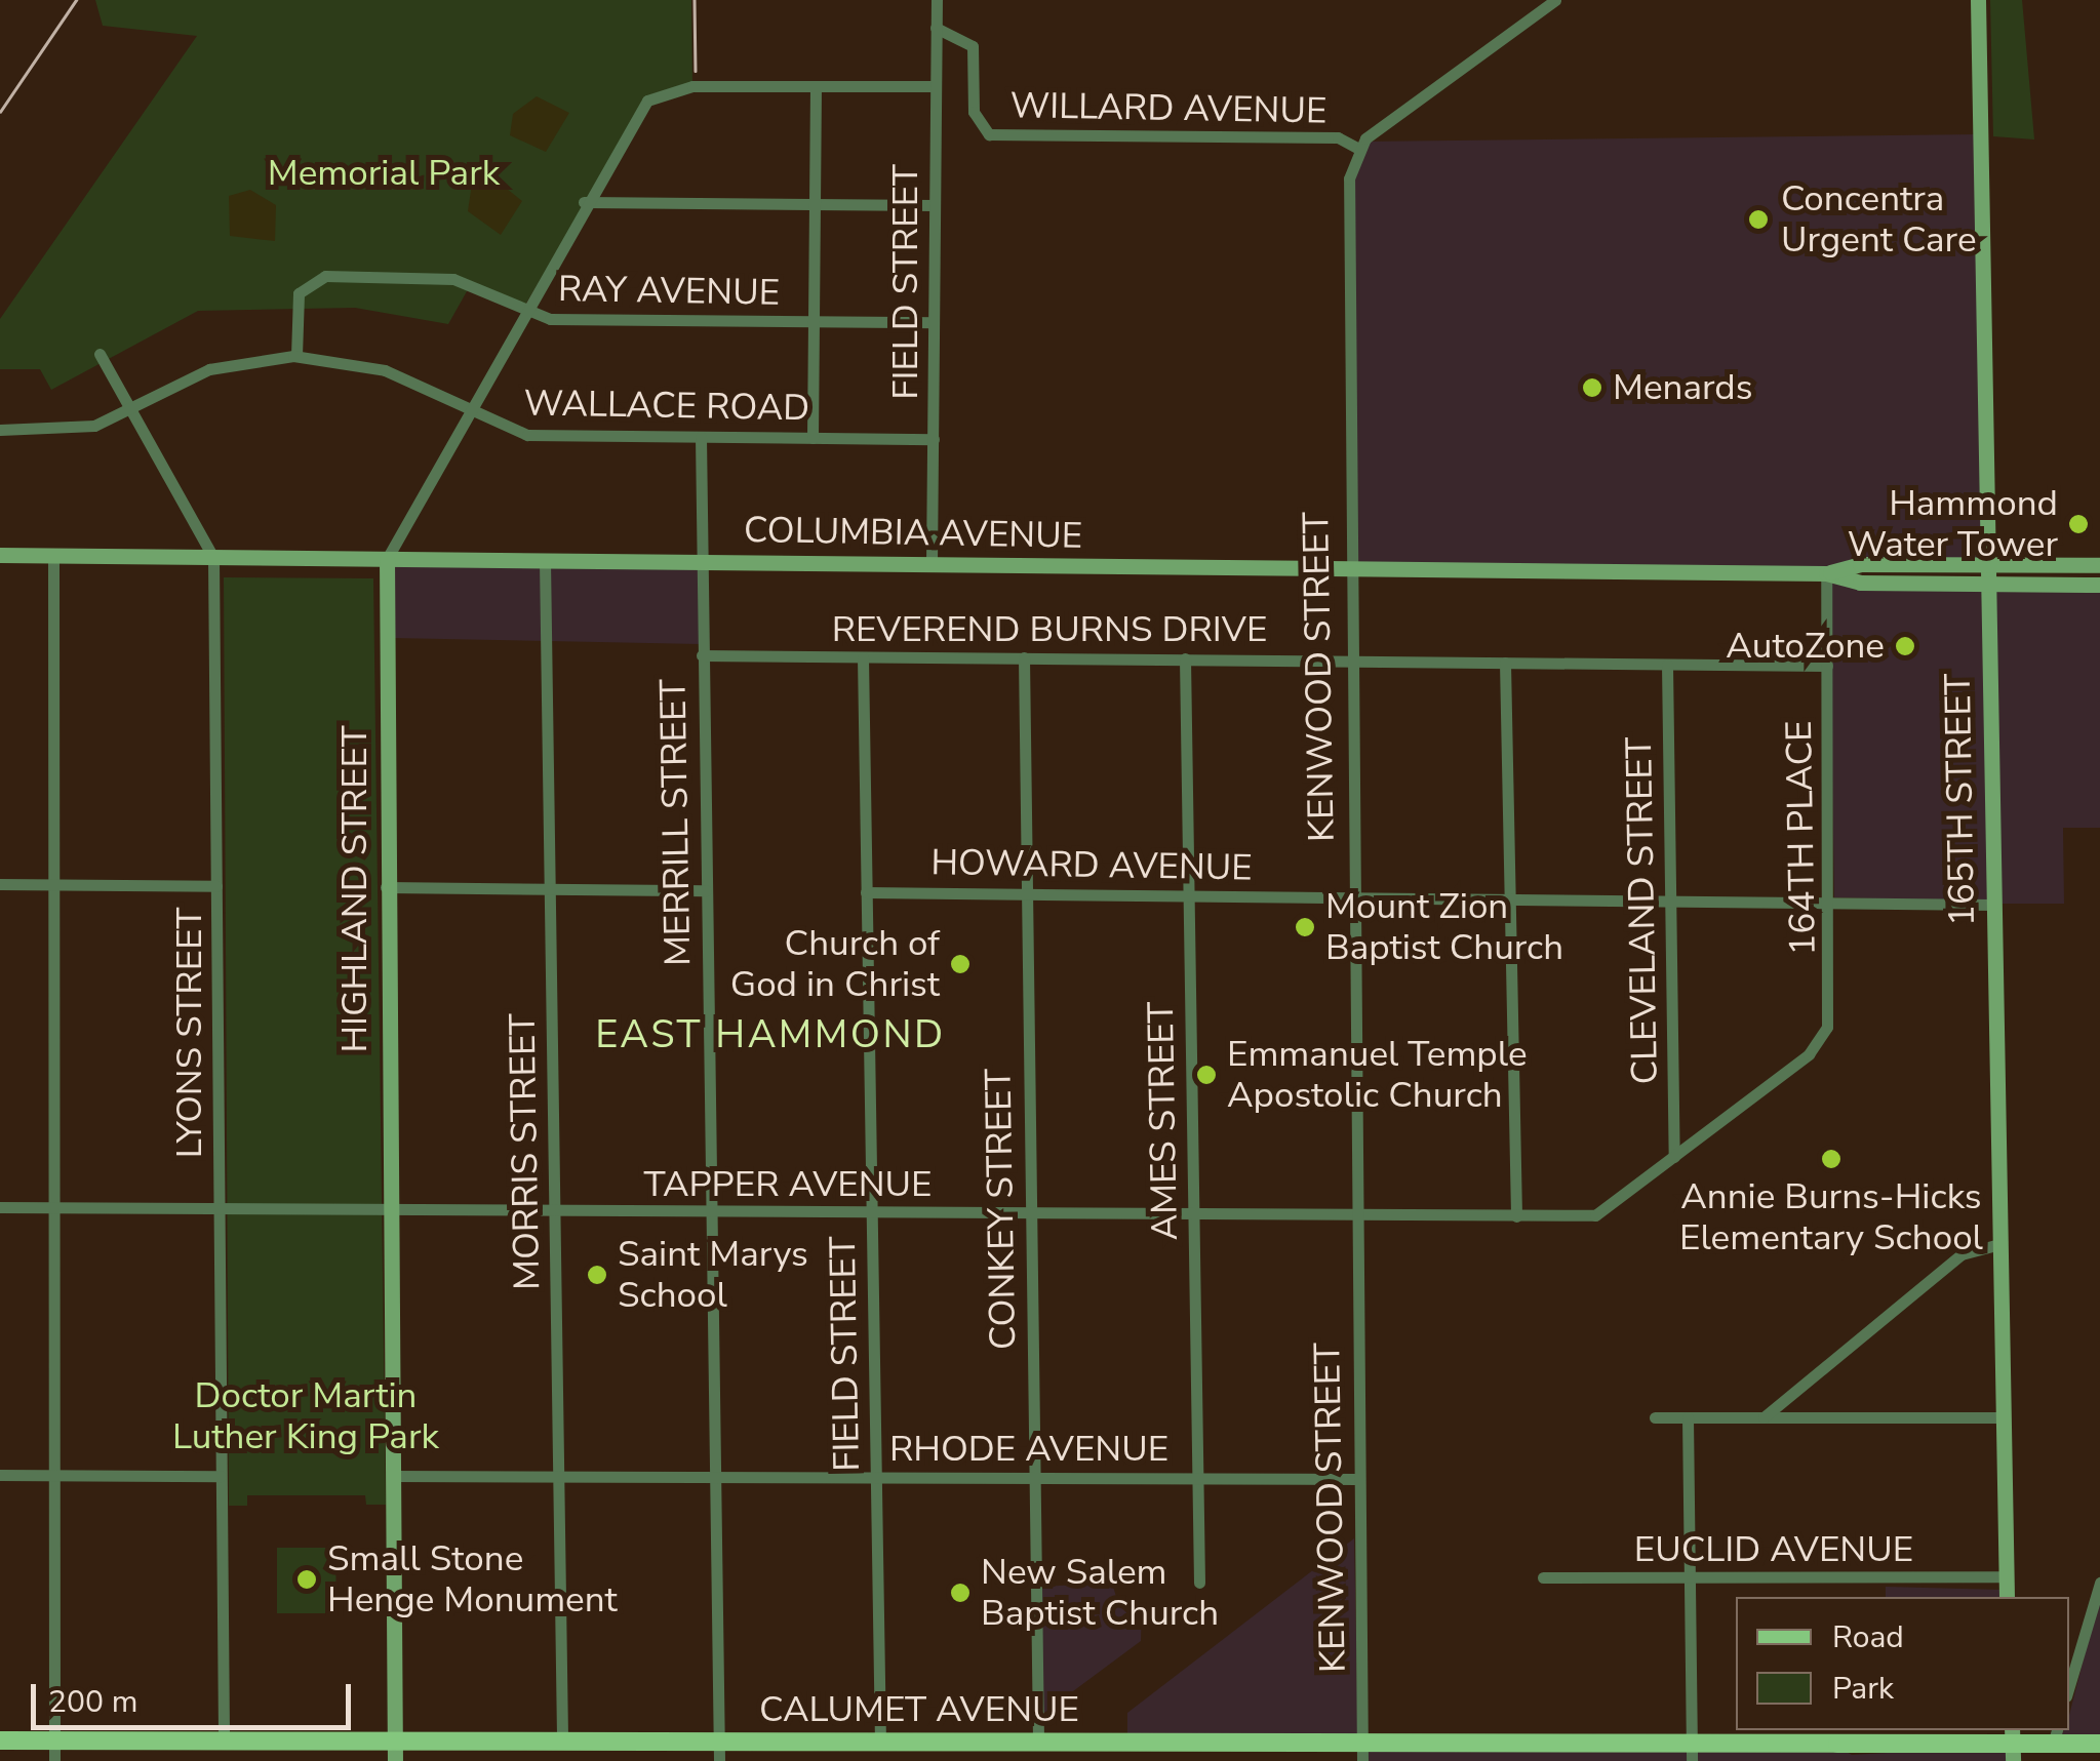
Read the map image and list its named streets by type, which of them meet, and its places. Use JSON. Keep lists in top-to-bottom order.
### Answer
{
  "streets": {
    "main road": ["CALUMET AVENUE"],
    "street": [
      "WILLARD AVENUE",
      "FIELD STREET",
      "RAY AVENUE",
      "WALLACE ROAD",
      "COLUMBIA AVENUE",
      "REVEREND BURNS DRIVE",
      "KENWOOD STREET",
      "165TH STREET",
      "MERRILL STREET",
      "164TH PLACE",
      "HOWARD AVENUE",
      "HIGHLAND STREET",
      "CLEVELAND STREET",
      "LYONS STREET",
      "AMES STREET",
      "MORRIS STREET",
      "TAPPER AVENUE",
      "CONKEY STREET",
      "RHODE AVENUE",
      "EUCLID AVENUE"
    ]
  },
  "crossings": [
    ["WILLARD AVENUE", "FIELD STREET"],
    ["WILLARD AVENUE", "KENWOOD STREET"],
    ["FIELD STREET", "RAY AVENUE"],
    ["FIELD STREET", "WALLACE ROAD"],
    ["FIELD STREET", "COLUMBIA AVENUE"],
    ["FIELD STREET", "REVEREND BURNS DRIVE"],
    ["FIELD STREET", "HOWARD AVENUE"],
    ["FIELD STREET", "TAPPER AVENUE"],
    ["FIELD STREET", "RHODE AVENUE"],
    ["FIELD STREET", "CALUMET AVENUE"],
    ["RAY AVENUE", "WALLACE ROAD"],
    ["RAY AVENUE", "HIGHLAND STREET"],
    ["WALLACE ROAD", "MERRILL STREET"],
    ["WALLACE ROAD", "HIGHLAND STREET"],
    ["WALLACE ROAD", "LYONS STREET"],
    ["COLUMBIA AVENUE", "KENWOOD STREET"],
    ["COLUMBIA AVENUE", "165TH STREET"],
    ["COLUMBIA AVENUE", "MERRILL STREET"],
    ["COLUMBIA AVENUE", "164TH PLACE"],
    ["COLUMBIA AVENUE", "HIGHLAND STREET"],
    ["COLUMBIA AVENUE", "LYONS STREET"],
    ["COLUMBIA AVENUE", "MORRIS STREET"],
    ["REVEREND BURNS DRIVE", "KENWOOD STREET"],
    ["REVEREND BURNS DRIVE", "MERRILL STREET"],
    ["REVEREND BURNS DRIVE", "164TH PLACE"],
    ["REVEREND BURNS DRIVE", "CLEVELAND STREET"],
    ["REVEREND BURNS DRIVE", "AMES STREET"],
    ["REVEREND BURNS DRIVE", "CONKEY STREET"],
    ["KENWOOD STREET", "HOWARD AVENUE"],
    ["KENWOOD STREET", "TAPPER AVENUE"],
    ["KENWOOD STREET", "RHODE AVENUE"],
    ["KENWOOD STREET", "CALUMET AVENUE"],
    ["165TH STREET", "HOWARD AVENUE"],
    ["165TH STREET", "EUCLID AVENUE"],
    ["MERRILL STREET", "TAPPER AVENUE"],
    ["MERRILL STREET", "RHODE AVENUE"],
    ["MERRILL STREET", "CALUMET AVENUE"],
    ["164TH PLACE", "HOWARD AVENUE"],
    ["164TH PLACE", "TAPPER AVENUE"],
    ["HOWARD AVENUE", "CLEVELAND STREET"],
    ["HOWARD AVENUE", "AMES STREET"],
    ["HOWARD AVENUE", "CONKEY STREET"],
    ["HIGHLAND STREET", "TAPPER AVENUE"],
    ["HIGHLAND STREET", "RHODE AVENUE"],
    ["HIGHLAND STREET", "CALUMET AVENUE"],
    ["CLEVELAND STREET", "TAPPER AVENUE"],
    ["LYONS STREET", "TAPPER AVENUE"],
    ["LYONS STREET", "CALUMET AVENUE"],
    ["AMES STREET", "TAPPER AVENUE"],
    ["AMES STREET", "RHODE AVENUE"],
    ["MORRIS STREET", "TAPPER AVENUE"],
    ["MORRIS STREET", "RHODE AVENUE"],
    ["MORRIS STREET", "CALUMET AVENUE"],
    ["TAPPER AVENUE", "CONKEY STREET"],
    ["CONKEY STREET", "RHODE AVENUE"],
    ["CONKEY STREET", "CALUMET AVENUE"]
  ],
  "districts": ["EAST HAMMOND"],
  "parks": ["Memorial Park", "Doctor Martin Luther King Park"],
  "places": [
    "Concentra Urgent Care",
    "Menards",
    "Hammond Water Tower",
    "AutoZone",
    "Mount Zion Baptist Church",
    "Church of God in Christ",
    "Emmanuel Temple Apostolic Church",
    "Annie Burns-Hicks Elementary School",
    "Saint Marys School",
    "Small Stone Henge Monument",
    "New Salem Baptist Church"
  ],
  "legend": ["Road", "Park"],
  "scale_bar": "200 m"
}
